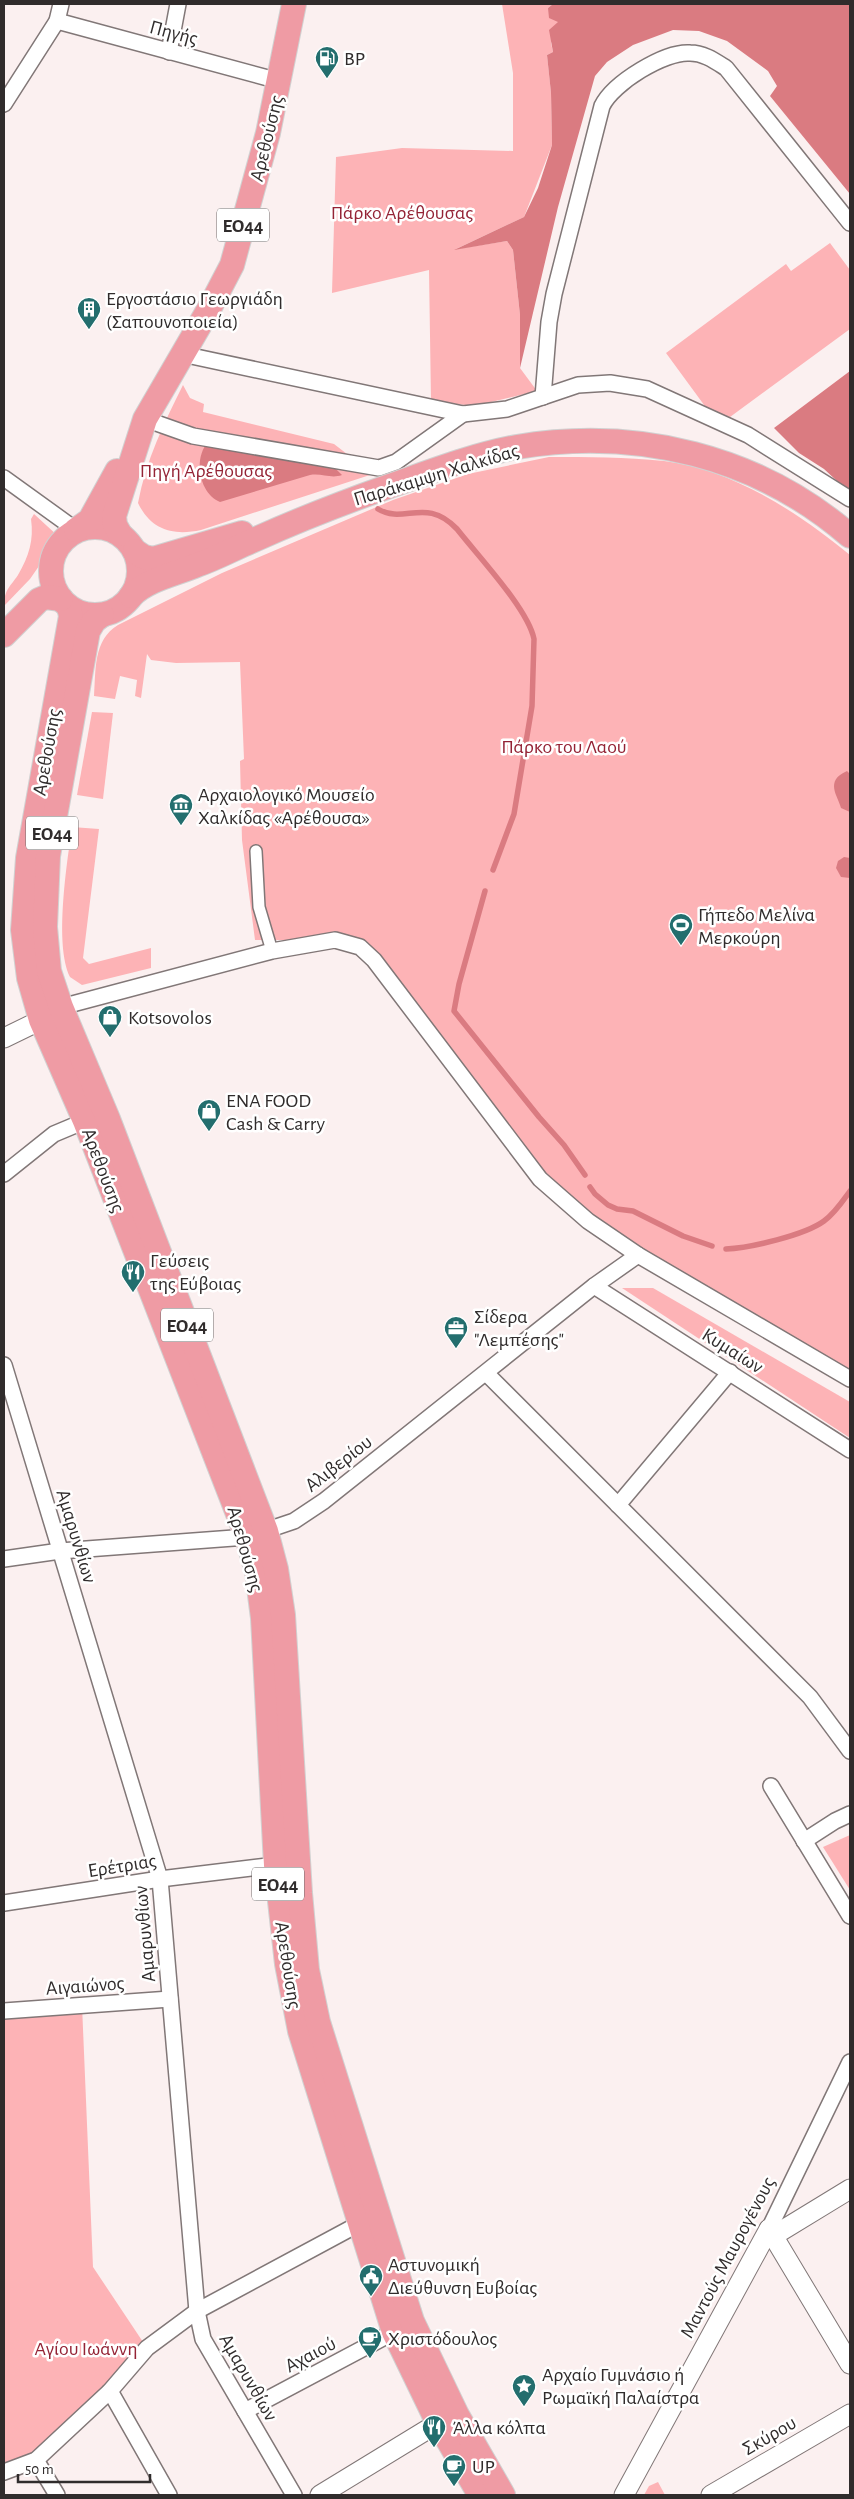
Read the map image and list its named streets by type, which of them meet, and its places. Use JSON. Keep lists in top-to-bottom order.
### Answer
{
  "streets": {
    "main road": ["Αρεθούσης", "ΕΟ44", "Παράκαμψη Χαλκίδας"],
    "street": [
      "Πηγής",
      "Κυμαίων",
      "Αλιβερίου",
      "Αμαρυνθίων",
      "Ερέτριας",
      "Αιγαιώνος",
      "Μαντούς Μαυρογένους",
      "Αχαιού",
      "Σκύρου"
    ]
  },
  "crossings": [
    ["Πηγής", "Αρεθούσης"],
    ["Αρεθούσης", "ΕΟ44"],
    ["Αρεθούσης", "Παράκαμψη Χαλκίδας"],
    ["Αρεθούσης", "Αλιβερίου"],
    ["Αρεθούσης", "Ερέτριας"],
    ["Αρεθούσης", "Αχαιού"],
    ["ΕΟ44", "Παράκαμψη Χαλκίδας"],
    ["Κυμαίων", "Αλιβερίου"],
    ["Αλιβερίου", "Αμαρυνθίων"],
    ["Αμαρυνθίων", "Ερέτριας"],
    ["Αμαρυνθίων", "Αιγαιώνος"],
    ["Αμαρυνθίων", "Αχαιού"]
  ],
  "parks": [
    "Πάρκο Αρέθουσας",
    "Πηγή Αρέθουσας",
    "Πάρκο του Λαού",
    "Αγίου Ιωάννη"
  ],
  "places": {
    "fuel station": ["BP"],
    "building": ["Εργοστάσιο Γεωργιάδη (Σαπουνοποιεία)"],
    "museum": ["Αρχαιολογικό Μουσείο Χαλκίδας «Αρέθουσα»"],
    "sports": ["Γήπεδο Μελίνα Μερκούρη"],
    "shop": ["Kotsovolos", "ENA FOOD Cash & Carry"],
    "restaurant": ["Γεύσεις της Εύβοιας", "Άλλα κόλπα"],
    "office": ["Σίδερα \"Λεμπέσης\""],
    "public building": ["Αστυνομική Διεύθυνση Ευβοίας"],
    "cafe": ["Χριστόδουλος", "UP"],
    "place": ["Αρχαίο Γυμνάσιο ή Ρωμαϊκή Παλαίστρα"]
  },
  "scale_bar": "50 m"
}
